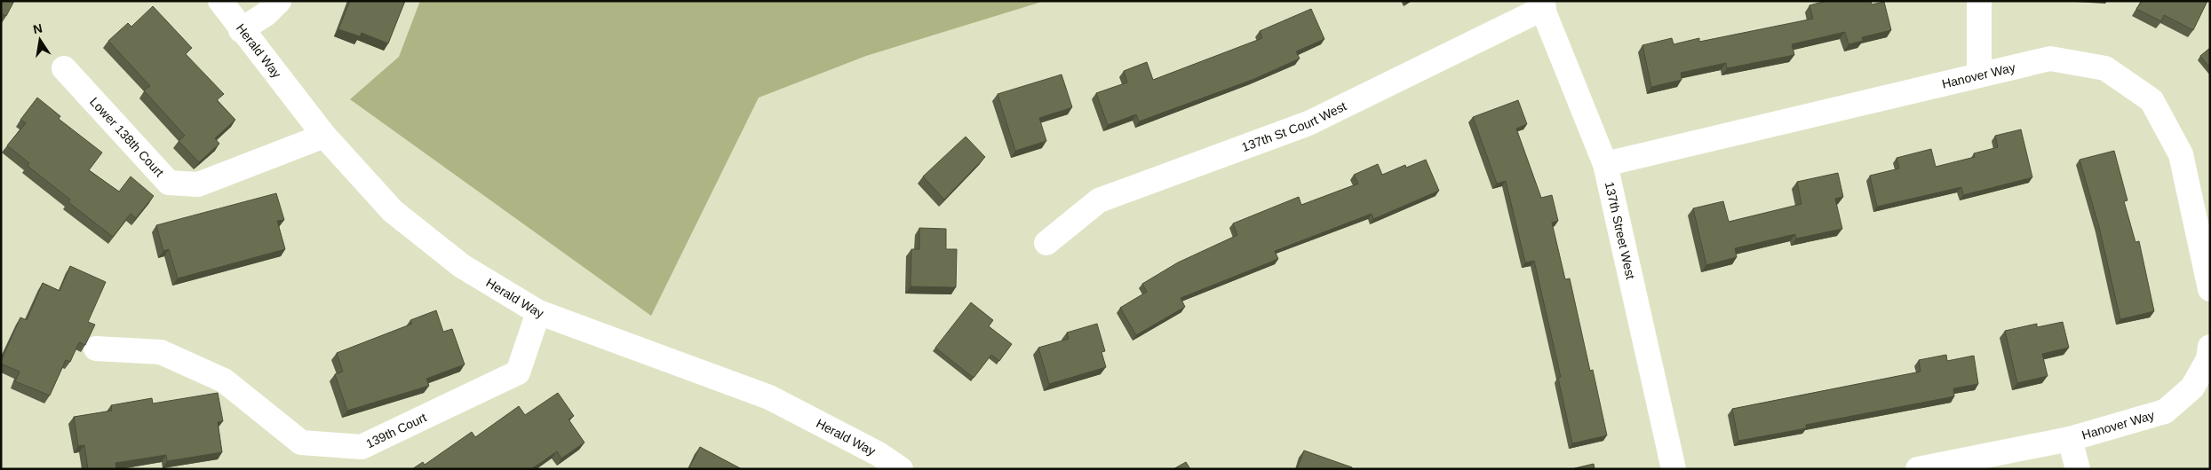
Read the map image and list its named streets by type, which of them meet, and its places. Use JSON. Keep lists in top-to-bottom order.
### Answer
{
  "streets": {
    "street": [
      "Herald Way",
      "Hanover Way",
      "137th St Court West",
      "Lower 138th Court",
      "137th Street West",
      "139th Court"
    ]
  },
  "crossings": [
    ["Herald Way", "Lower 138th Court"],
    ["Herald Way", "139th Court"],
    ["Hanover Way", "137th Street West"],
    ["137th St Court West", "137th Street West"]
  ],
  "north": "top"
}
